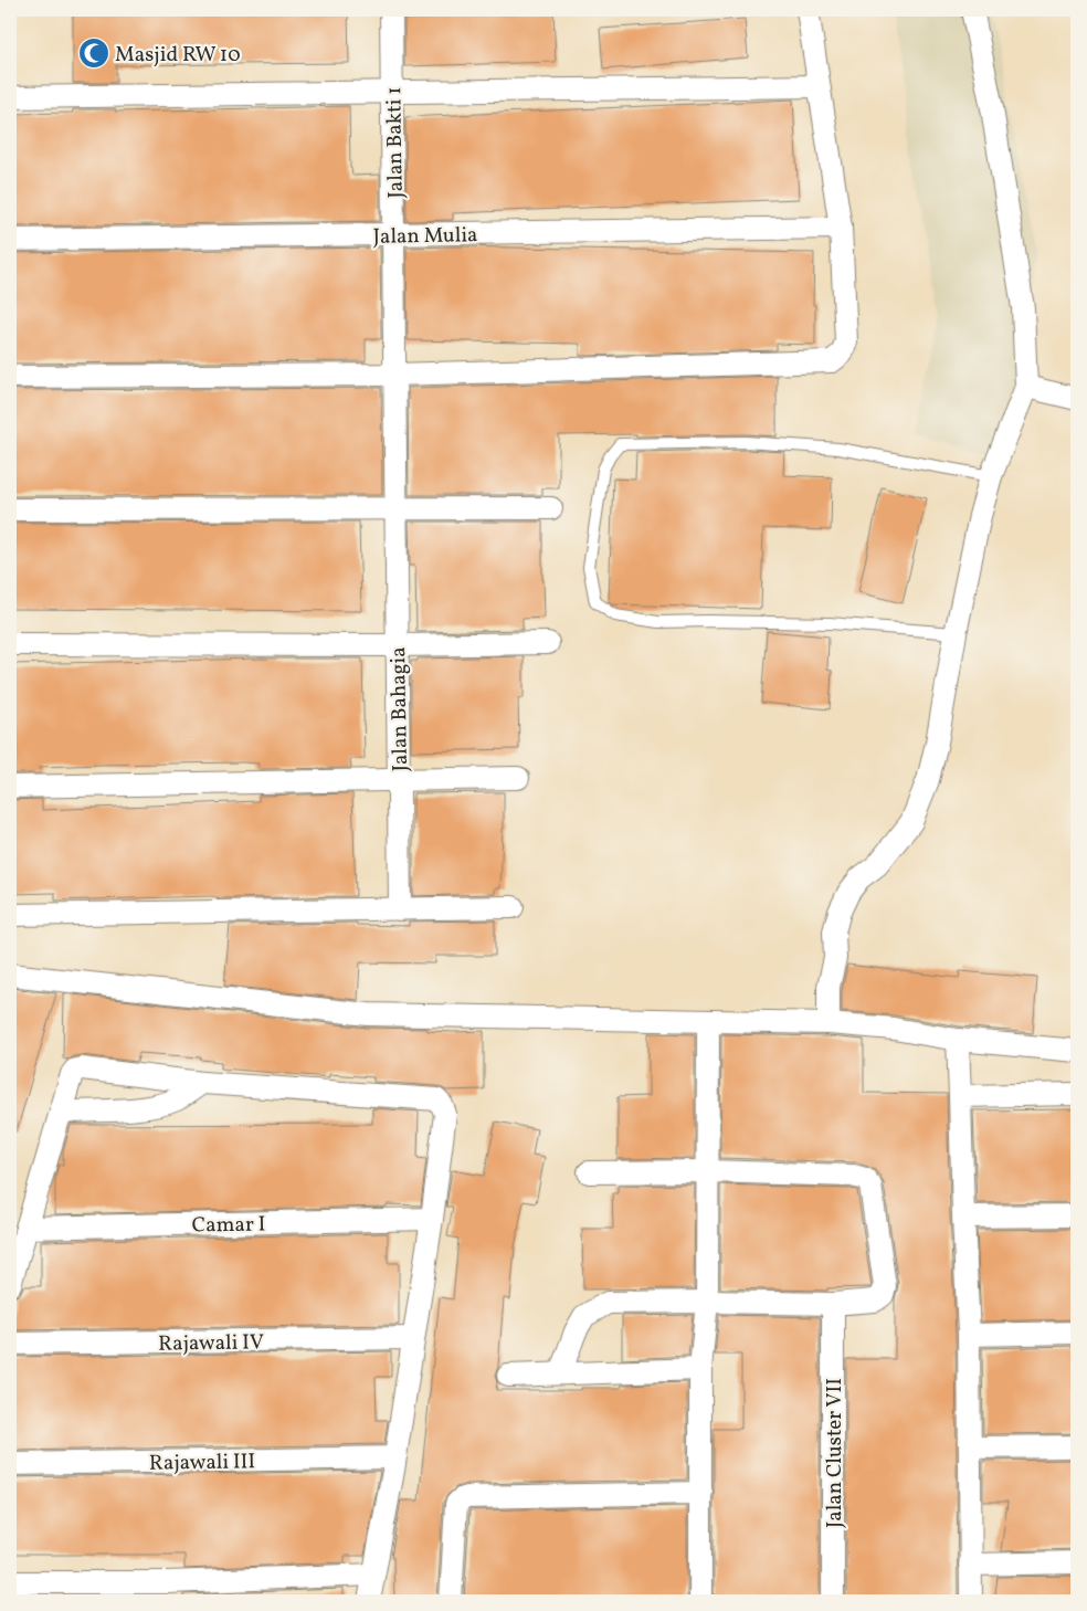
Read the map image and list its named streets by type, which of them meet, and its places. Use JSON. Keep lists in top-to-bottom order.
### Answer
{
  "streets": {
    "street": [
      "Jalan Bakti 1",
      "Jalan Mulia",
      "Jalan Bahagia",
      "Camar I",
      "Rajawali IV",
      "Jalan Cluster VII",
      "Rajawali III"
    ]
  },
  "crossings": [
    ["Jalan Bakti 1", "Jalan Mulia"],
    ["Jalan Bakti 1", "Jalan Bahagia"]
  ],
  "places": {
    "mosque": ["Masjid RW 10"]
  }
}
